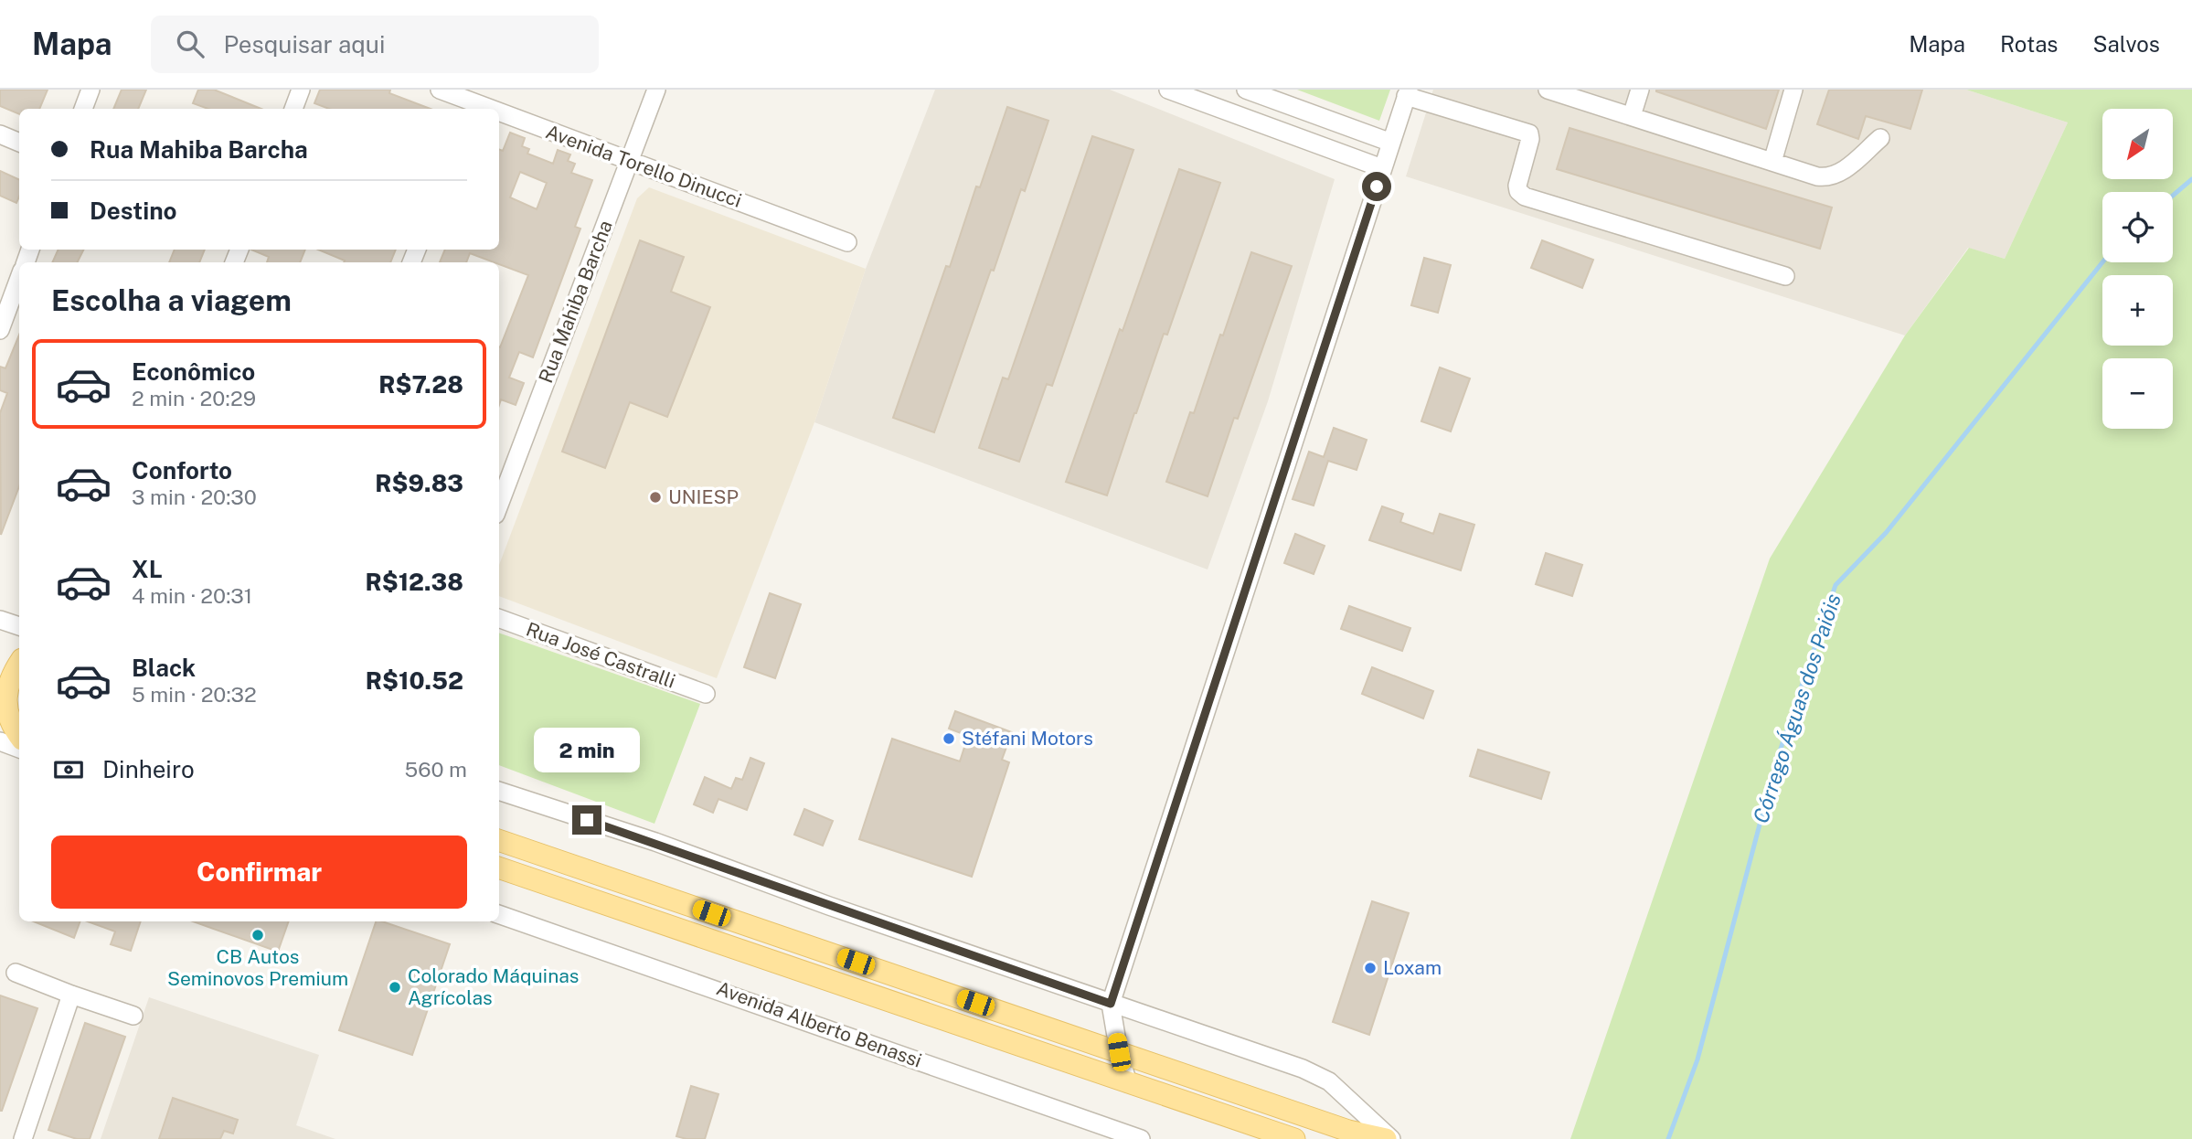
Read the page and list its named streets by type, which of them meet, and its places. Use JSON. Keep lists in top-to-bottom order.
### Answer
{
  "streets": {
    "street": [
      "Avenida Torello Dinucci",
      "Rua Mahiba Barcha",
      "Rua José Castralli",
      "Avenida Alberto Benassi"
    ]
  },
  "crossings": [
    ["Avenida Torello Dinucci", "Rua Mahiba Barcha"]
  ],
  "water": ["Córrego Águas dos Paióis"],
  "places": [
    "UNIESP",
    "Stéfani Motors",
    "CB Autos Seminovos Premium",
    "Loxam",
    "Colorado Máquinas Agrícolas"
  ],
  "north": "bottom left",
  "page": {
    "header": "Mapa",
    "search": "Pesquisar aqui",
    "nav": ["Mapa", "Rotas", "Salvos"],
    "map_buttons": ["+", "−"],
    "banner": ["Rua Mahiba Barcha", "Destino"],
    "heading": "Escolha a viagem",
    "list": [
      {
        "name": "Econômico",
        "note": "2 min · 20:29",
        "value": "R$7.28"
      },
      {
        "name": "Conforto",
        "note": "3 min · 20:30",
        "value": "R$9.83"
      },
      {
        "name": "XL",
        "note": "4 min · 20:31",
        "value": "R$12.38"
      },
      {
        "name": "Black",
        "note": "5 min · 20:32",
        "value": "R$10.52"
      }
    ],
    "bubble": "2 min",
    "pay": ["Dinheiro", "560 m"],
    "buttons": "Confirmar"
  }
}
